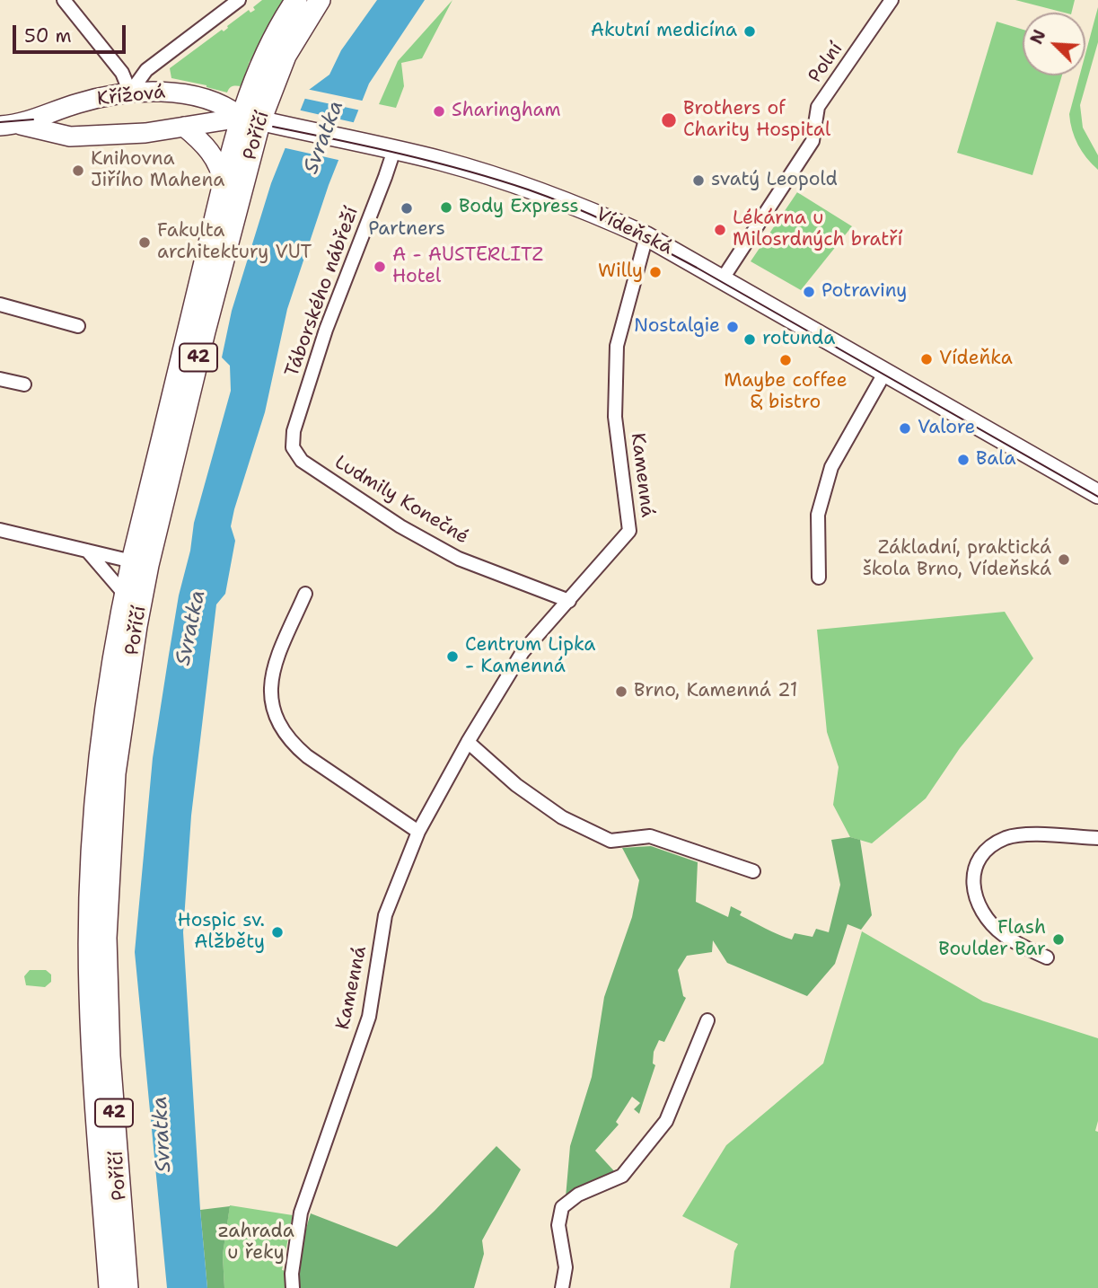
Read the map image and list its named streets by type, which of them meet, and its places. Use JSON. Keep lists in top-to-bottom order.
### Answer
{
  "streets": {
    "main road": [
      "Křížová",
      "Poříčí",
      "Vídeňská",
      "42"
    ],
    "street": [
      "Polní",
      "Táborského nábřeží",
      "Kamenná",
      "Ludmily Konečné"
    ]
  },
  "crossings": [
    ["Polní", "Vídeňská"],
    ["Křížová", "Poříčí"],
    ["Křížová", "Vídeňská"],
    ["Poříčí", "Vídeňská"],
    ["Vídeňská", "Táborského nábřeží"],
    ["Vídeňská", "Kamenná"],
    ["Táborského nábřeží", "Ludmily Konečné"],
    ["Kamenná", "Ludmily Konečné"]
  ],
  "water": ["Svratka"],
  "parks": ["zahrada u řeky"],
  "places": [
    "Akutní medicína",
    "Sharingham",
    "Brothers of Charity Hospital",
    "Knihovna Jiřího Mahena",
    "svatý Leopold",
    "Body Express",
    "Partners",
    "Lékárna u Milosrdných bratří",
    "Fakulta architektury VUT",
    "A - AUSTERLITZ Hotel",
    "Willy",
    "Potraviny",
    "Nostalgie",
    "rotunda",
    "Vídeňka",
    "Maybe coffee & bistro",
    "Valore",
    "Bala",
    "Základní, praktická škola Brno, Vídeňská",
    "Centrum Lipka - Kamenná",
    "Brno, Kamenná 21",
    "Hospic sv. Alžběty",
    "Flash Boulder Bar"
  ],
  "scale_bar": "50 m",
  "north": "top left"
}
